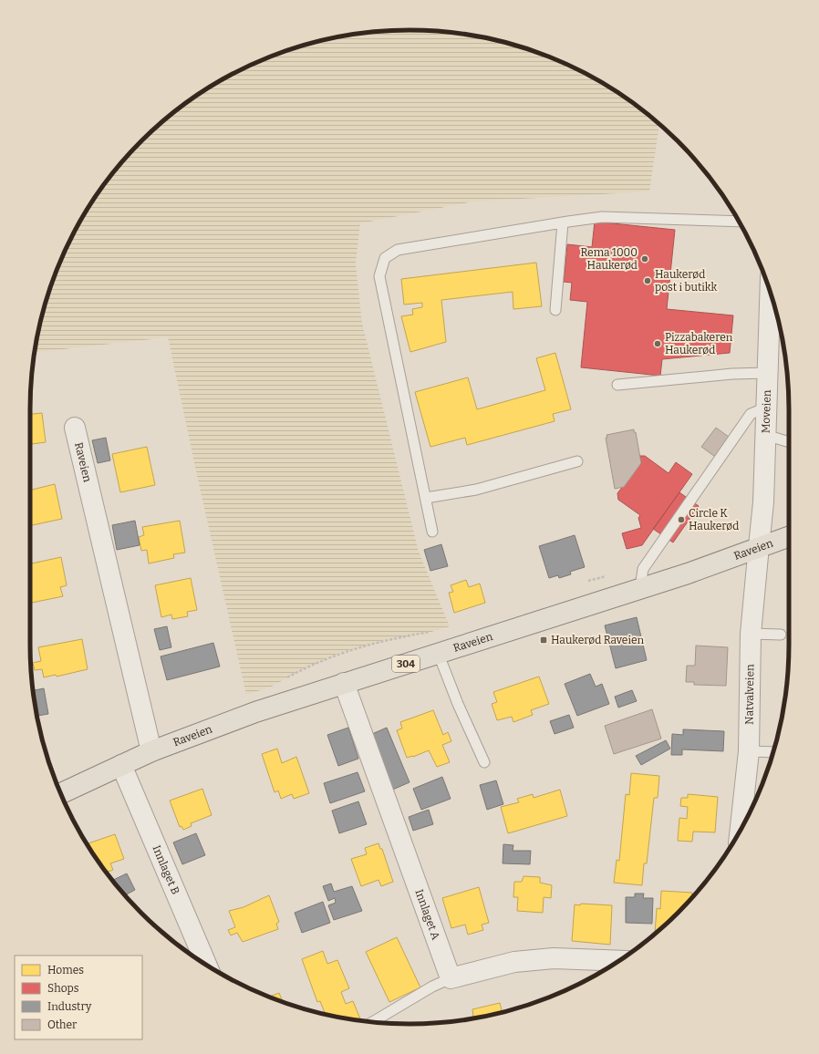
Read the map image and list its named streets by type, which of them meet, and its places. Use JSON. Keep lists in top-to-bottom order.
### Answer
{
  "streets": {
    "main road": ["Raveien", "304"],
    "street": [
      "Moveien",
      "Natvalveien",
      "Innlaget B",
      "Innlaget A"
    ]
  },
  "crossings": [
    ["Moveien", "Raveien"],
    ["Moveien", "Natvalveien"],
    ["Raveien", "Natvalveien"],
    ["Raveien", "Innlaget B"],
    ["Raveien", "Innlaget A"]
  ],
  "places": {
    "other": [
      "Rema 1000 Haukerød",
      "Haukerød post i butikk",
      "Pizzabakeren Haukerød",
      "Circle K Haukerød"
    ],
    "transit": ["Haukerød Raveien"]
  },
  "legend": [
    "Homes",
    "Shops",
    "Industry",
    "Other"
  ]
}
